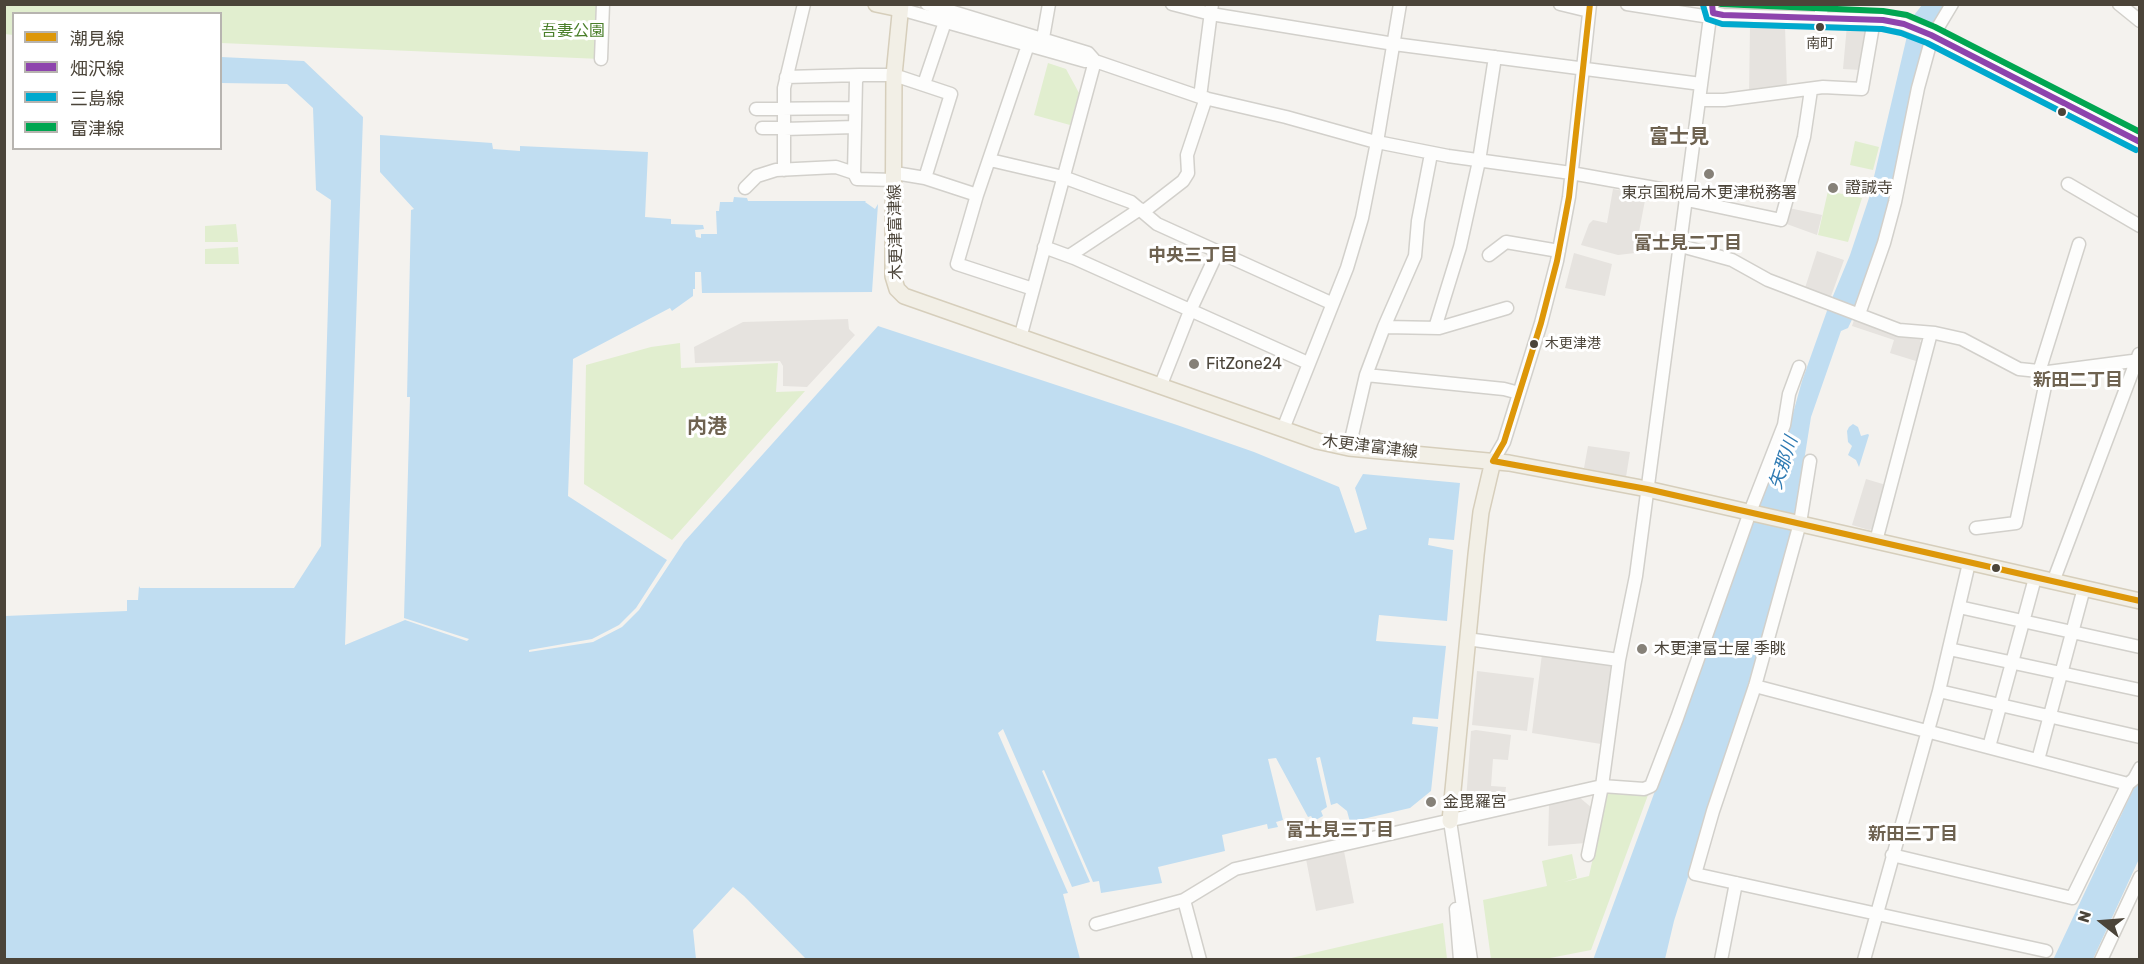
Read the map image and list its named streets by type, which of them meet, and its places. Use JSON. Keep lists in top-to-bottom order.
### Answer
{
  "streets": {
    "main road": ["木更津富津線"]
  },
  "districts": [
    "富士見",
    "富士見二丁目",
    "中央三丁目",
    "新田二丁目",
    "内港",
    "富士見三丁目",
    "新田三丁目"
  ],
  "water": ["矢那川"],
  "parks": ["吾妻公園"],
  "places": [
    "南町",
    "東京国税局木更津税務署",
    "證誠寺",
    "木更津港",
    "FitZone24",
    "木更津富士屋 季眺",
    "金毘羅宮"
  ],
  "lines": [
    "transit line 潮見線",
    "transit line 畑沢線",
    "transit line 富津線",
    "transit line 三島線"
  ],
  "legend": [
    "潮見線",
    "畑沢線",
    "三島線",
    "富津線"
  ],
  "north": "left"
}
